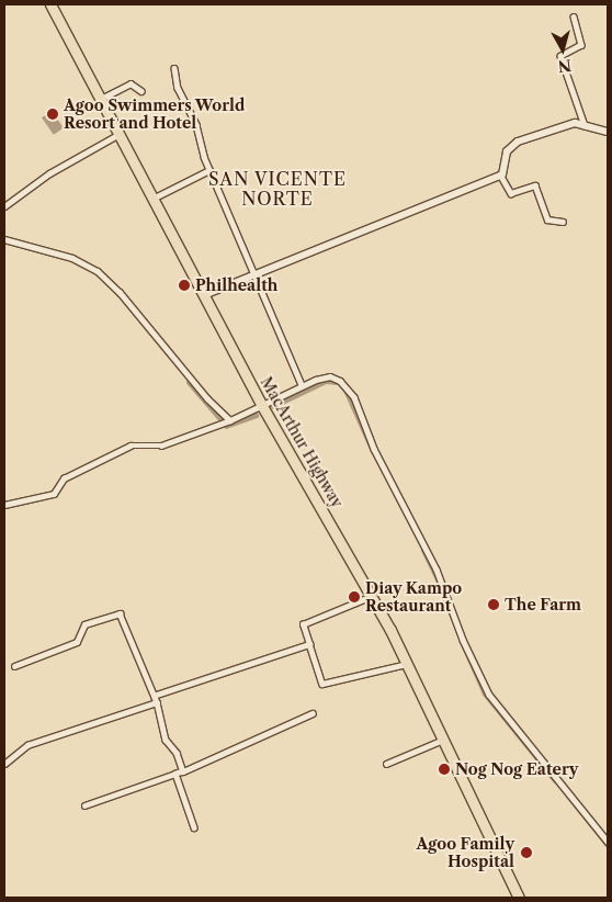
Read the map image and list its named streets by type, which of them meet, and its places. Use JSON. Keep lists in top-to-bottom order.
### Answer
{
  "streets": {
    "highway": ["MacArthur Highway"]
  },
  "districts": ["SAN VICENTE NORTE"],
  "places": [
    "Agoo Swimmers World Resort and Hotel",
    "Philhealth",
    "Diay Kampo Restaurant",
    "The Farm",
    "Nog Nog Eatery",
    "Agoo Family Hospital"
  ],
  "north": "bottom"
}
